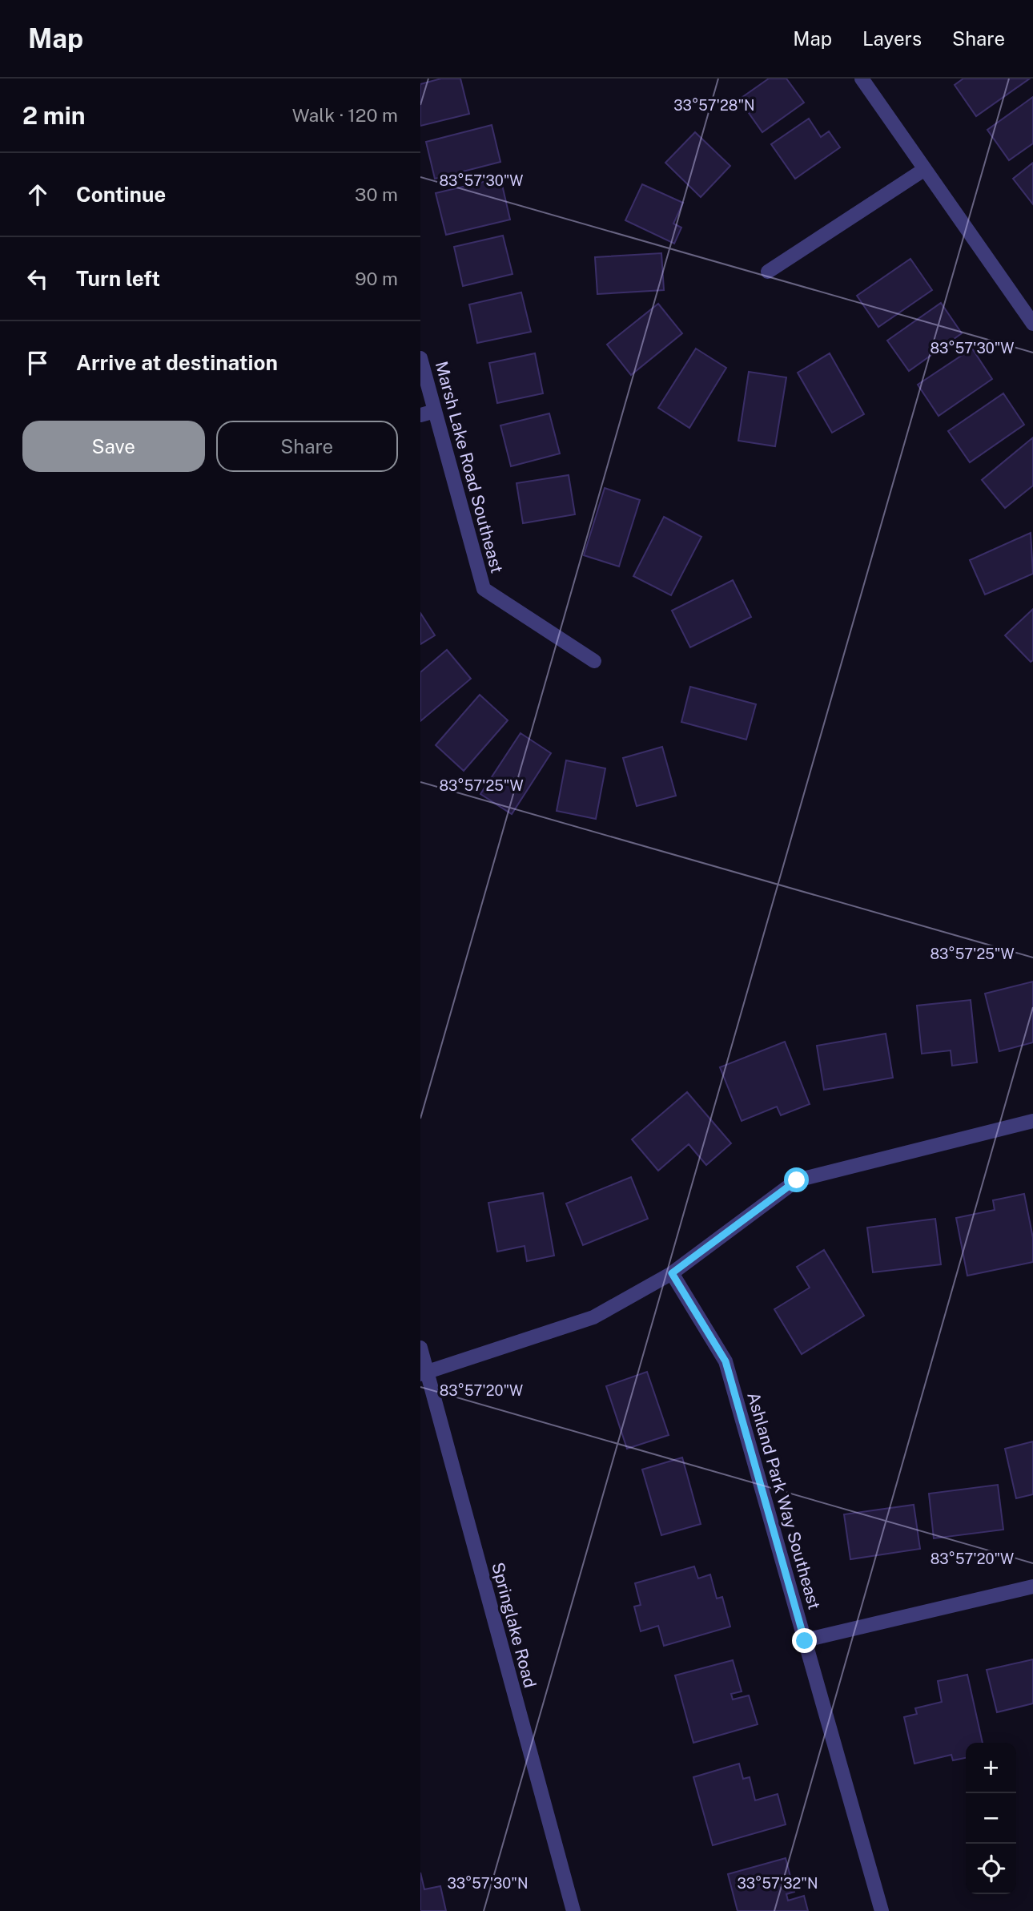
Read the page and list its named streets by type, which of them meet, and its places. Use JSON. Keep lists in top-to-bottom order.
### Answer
{
  "streets": {
    "street": ["Marsh Lake Road Southeast", "Ashland Park Way Southeast", "Springlake Road"]
  },
  "page": {
    "header": "Map",
    "nav": ["Map", "Layers", "Share"],
    "heading": ["2 min", "Walk · 120 m"],
    "list": [
      ["Continue", "30 m"],
      ["Turn left", "90 m"],
      "Arrive at destination"
    ],
    "buttons": ["Save", "Share"],
    "map_buttons": ["+", "−"]
  },
  "coordinates": [
    "33°57'28\"N",
    "83°57'30\"W",
    "83°57'25\"W",
    "83°57'20\"W",
    "33°57'30\"N",
    "33°57'32\"N"
  ]
}
